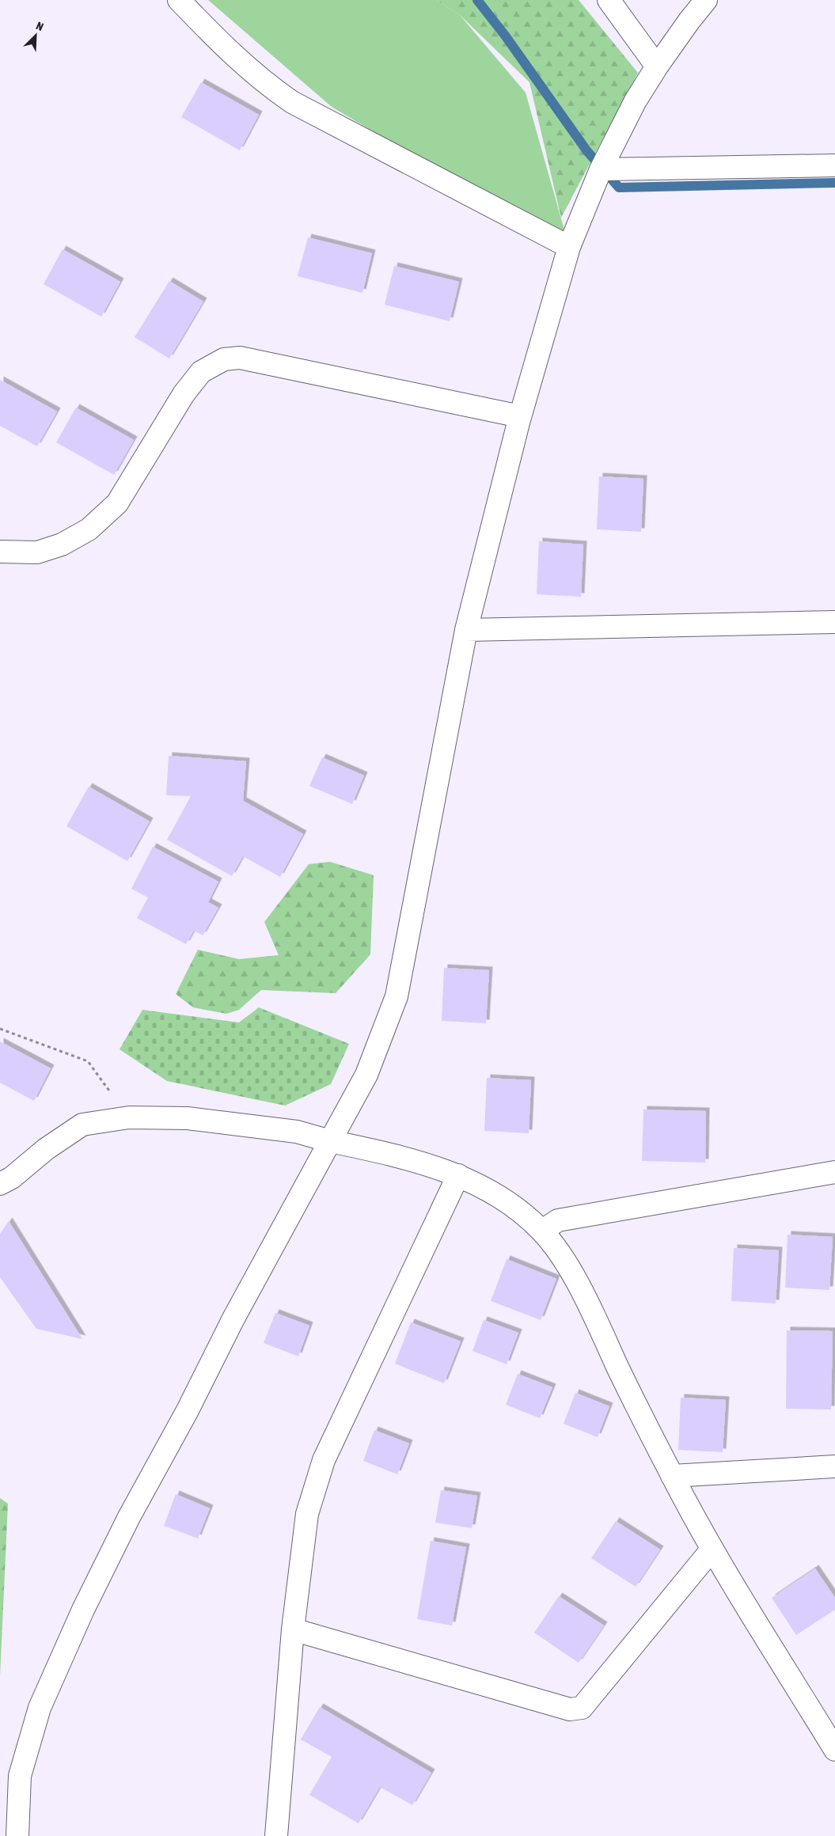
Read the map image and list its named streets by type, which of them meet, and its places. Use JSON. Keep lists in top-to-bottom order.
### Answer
{
  "north": "top right"
}
